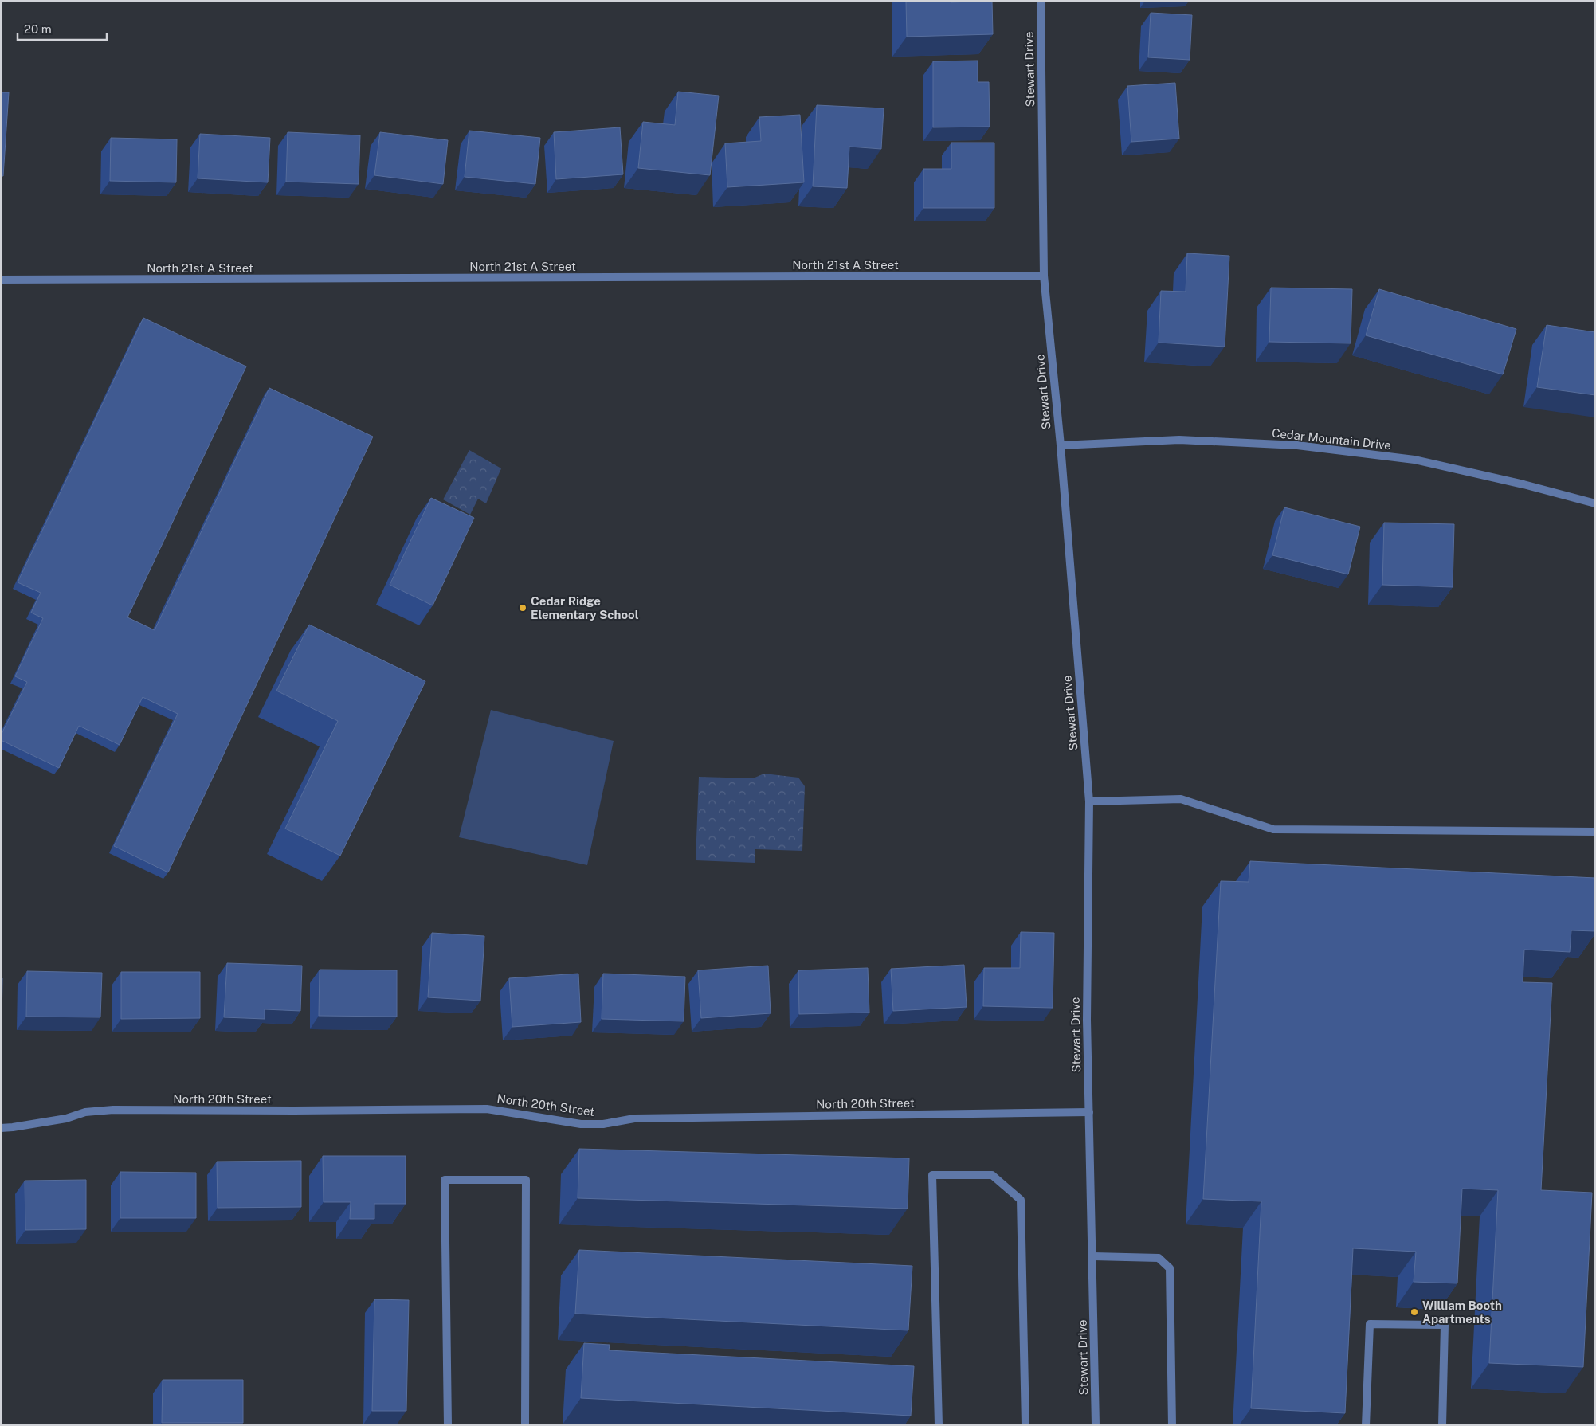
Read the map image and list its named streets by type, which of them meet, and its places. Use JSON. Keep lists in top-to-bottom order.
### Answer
{
  "streets": {
    "street": [
      "Stewart Drive",
      "North 21st A Street",
      "Cedar Mountain Drive",
      "North 20th Street"
    ]
  },
  "crossings": [
    ["Stewart Drive", "North 21st A Street"],
    ["Stewart Drive", "Cedar Mountain Drive"],
    ["Stewart Drive", "North 20th Street"]
  ],
  "places": ["Cedar Ridge Elementary School", "William Booth Apartments"],
  "scale_bar": "20 m"
}
